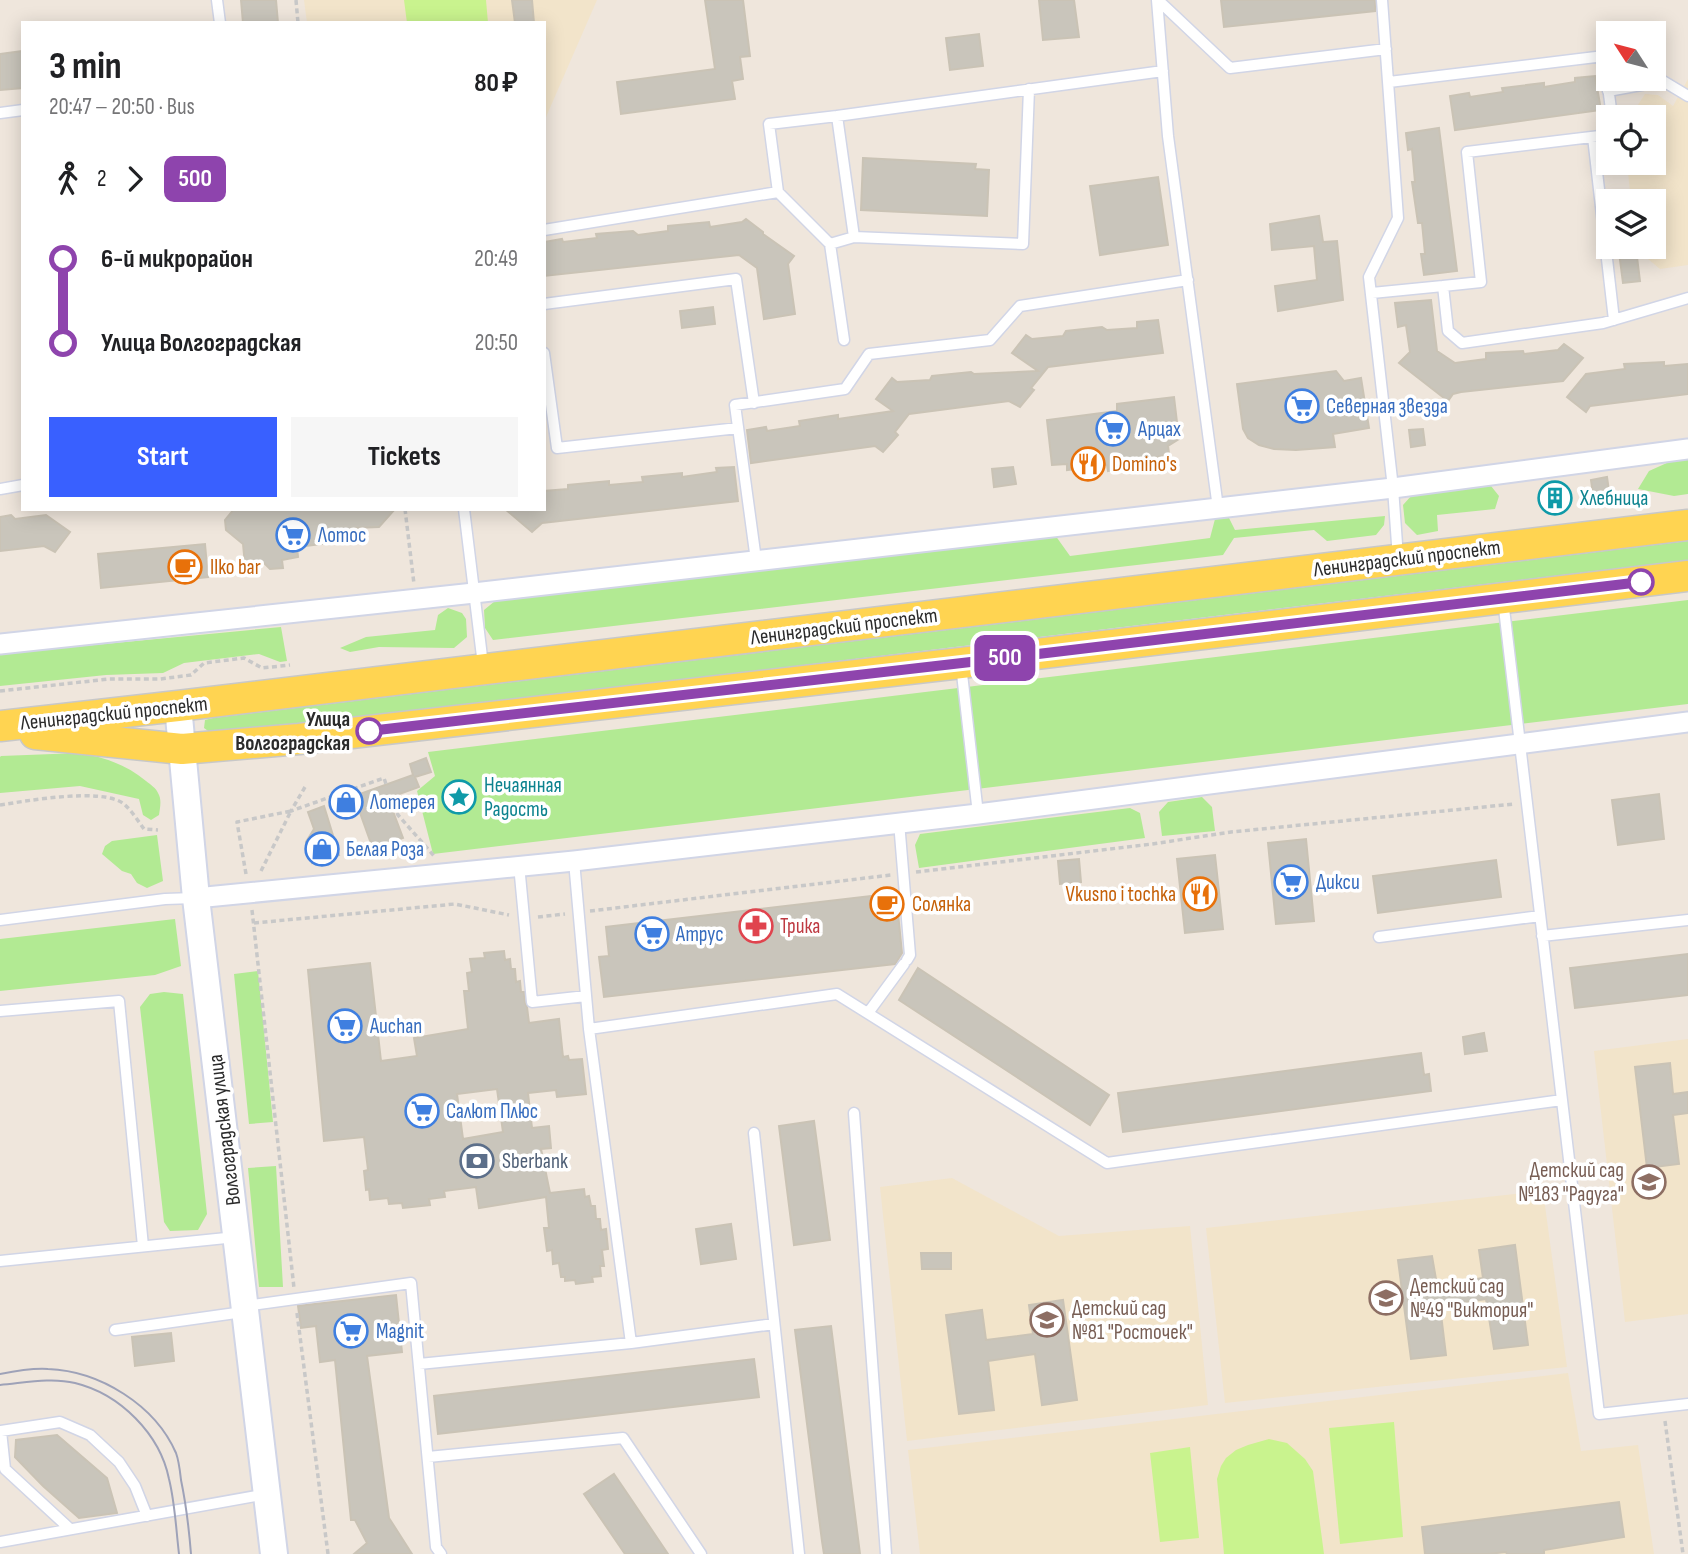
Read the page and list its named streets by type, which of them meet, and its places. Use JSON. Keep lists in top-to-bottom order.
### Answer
{
  "streets": {
    "main road": ["Ленинградский проспект"],
    "street": ["Волгоградская улица"]
  },
  "crossings": [
    ["Ленинградский проспект", "Волгоградская улица"]
  ],
  "places": {
    "supermarket": [
      "Северная звезда",
      "Арцах",
      "Лотос",
      "Дикси",
      "Атрус",
      "Auchan",
      "Салют Плюс",
      "Magnit"
    ],
    "restaurant": ["Domino's", "Vkusno i tochka"],
    "building": ["Хлебница"],
    "cafe": ["Ilko bar", "Солянка"],
    "other": ["Улица Волгоградская"],
    "place": ["Нечаянная Радость"],
    "shop": ["Лотерея", "Белая Роза"],
    "pharmacy": ["Трика"],
    "bank": ["Sberbank"],
    "school or university": ["Детский сад №183 \"Радуга\"", "Детский сад №49 \"Виктория\"", "Детский сад №81 \"Росточек\""]
  },
  "lines": ["bus line 500"],
  "north": "top left",
  "page": {
    "on_map": "500",
    "heading": ["3 min", "20:47 – 20:50 · Bus", "80 ₽"],
    "legs": ["2", "500"],
    "list": [
      {
        "name": "6-й микрорайон",
        "value": "20:49"
      },
      {
        "name": "Улица Волгоградская",
        "value": "20:50"
      }
    ],
    "buttons": ["Start", "Tickets"]
  }
}
